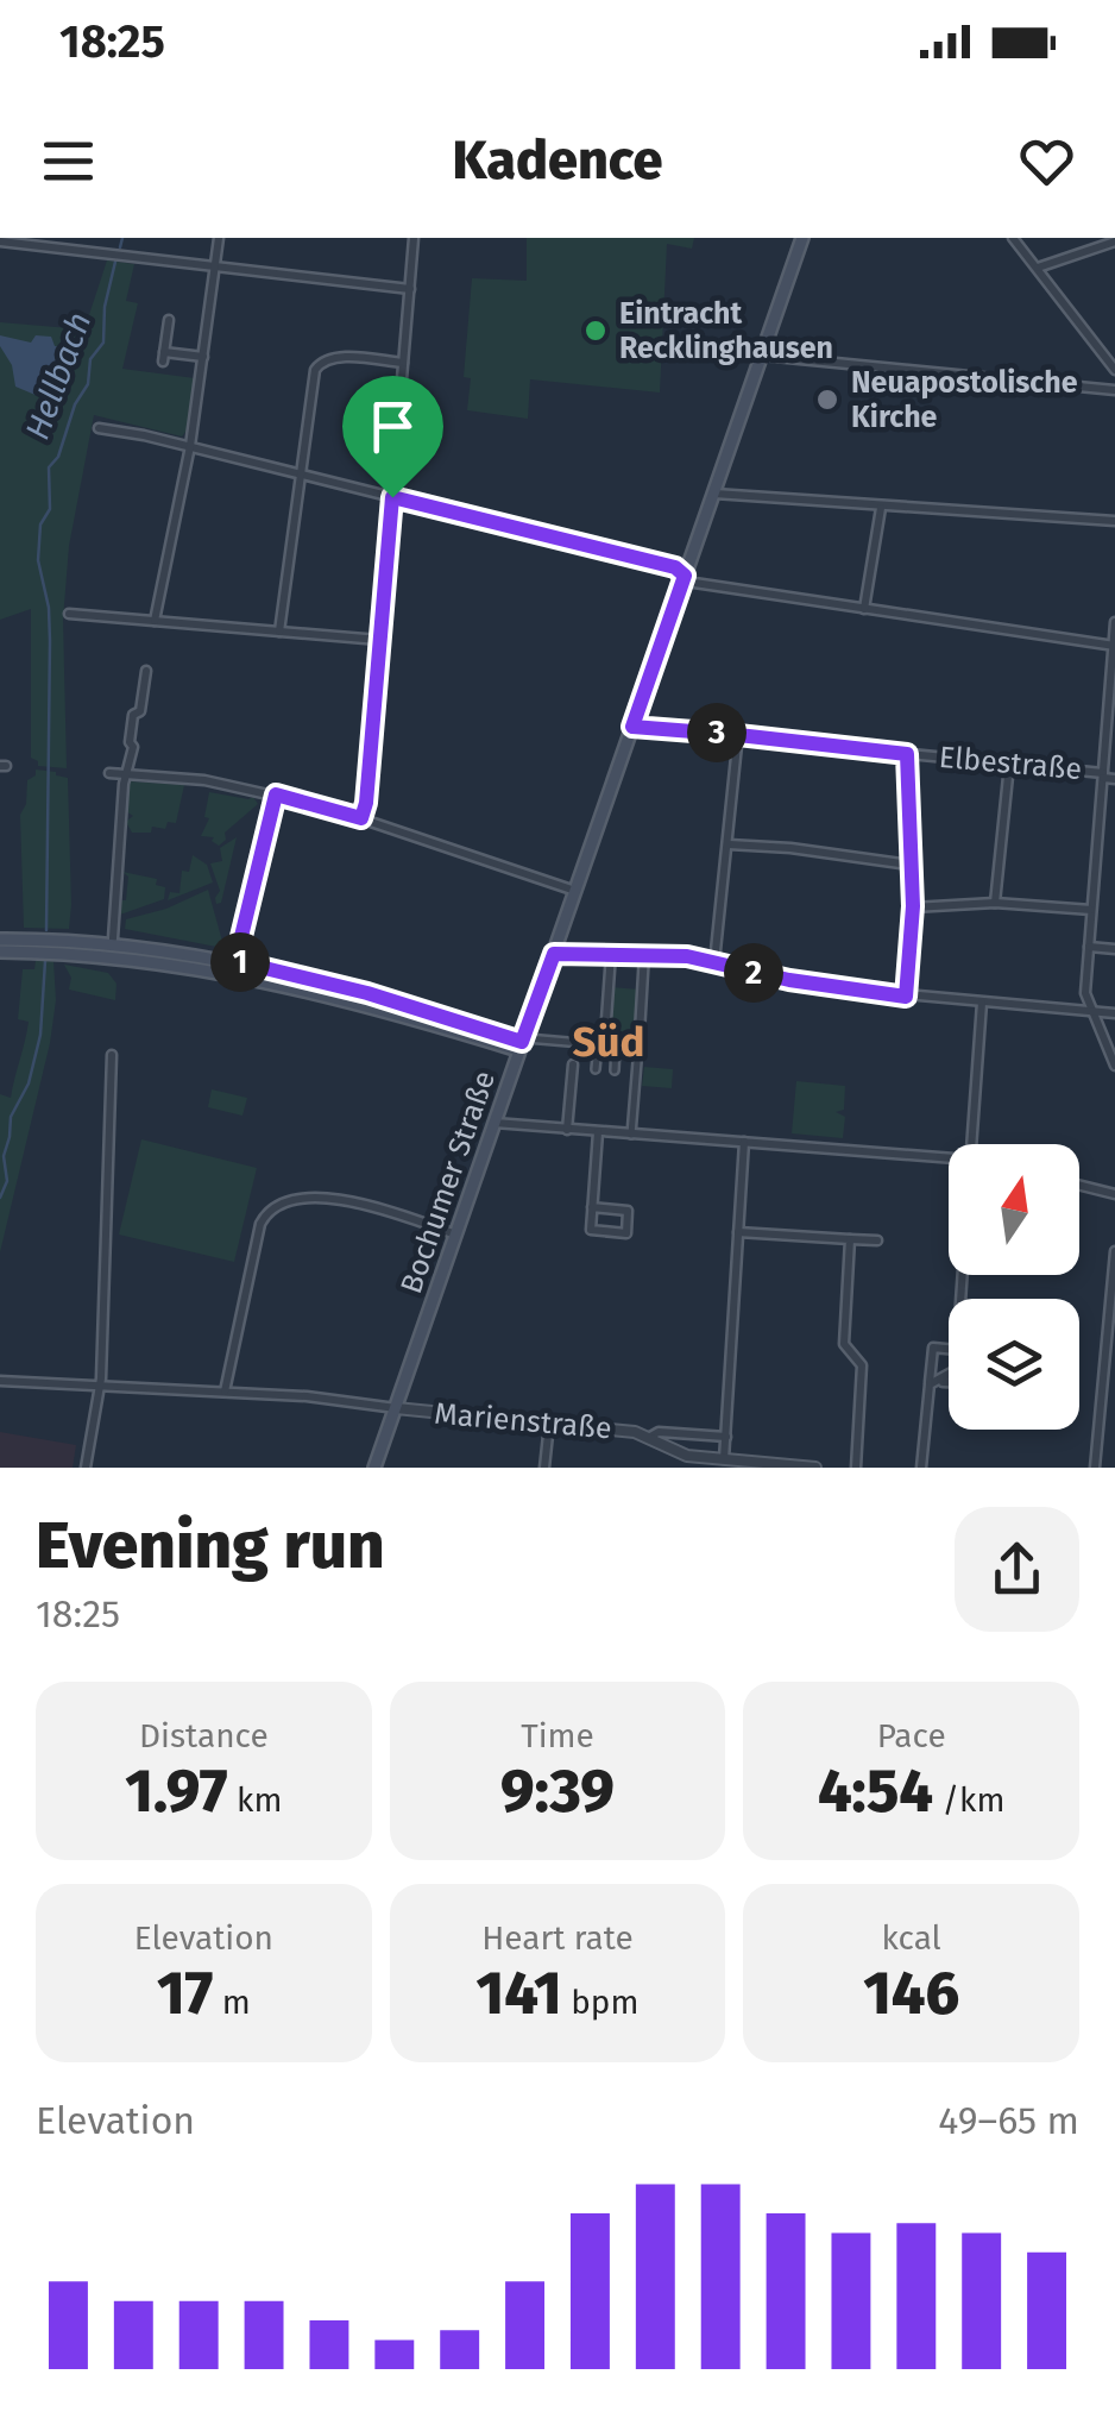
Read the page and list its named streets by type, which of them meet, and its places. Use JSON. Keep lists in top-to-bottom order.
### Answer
{
  "streets": {
    "main road": ["Bochumer Straße"],
    "street": ["Elbestraße", "Marienstraße"]
  },
  "crossings": [
    ["Elbestraße", "Bochumer Straße"],
    ["Bochumer Straße", "Marienstraße"]
  ],
  "districts": ["Süd"],
  "water": ["Hellbach"],
  "places": ["Eintracht Recklinghausen", "Neuapostolische Kirche"],
  "north": "top",
  "page": {
    "status": "18:25",
    "header": "Kadence",
    "pins": ["3", "1", "2"],
    "heading": ["Evening run", "18:25"],
    "stats": [
      ["Distance", "1.97 km"],
      ["Time", "9:39"],
      ["Pace", "4:54 /km"],
      ["Elevation", "17 m"],
      ["Heart rate", "141 bpm"],
      ["kcal", "146"]
    ],
    "chart": ["Elevation", "49–65 m"]
  }
}
